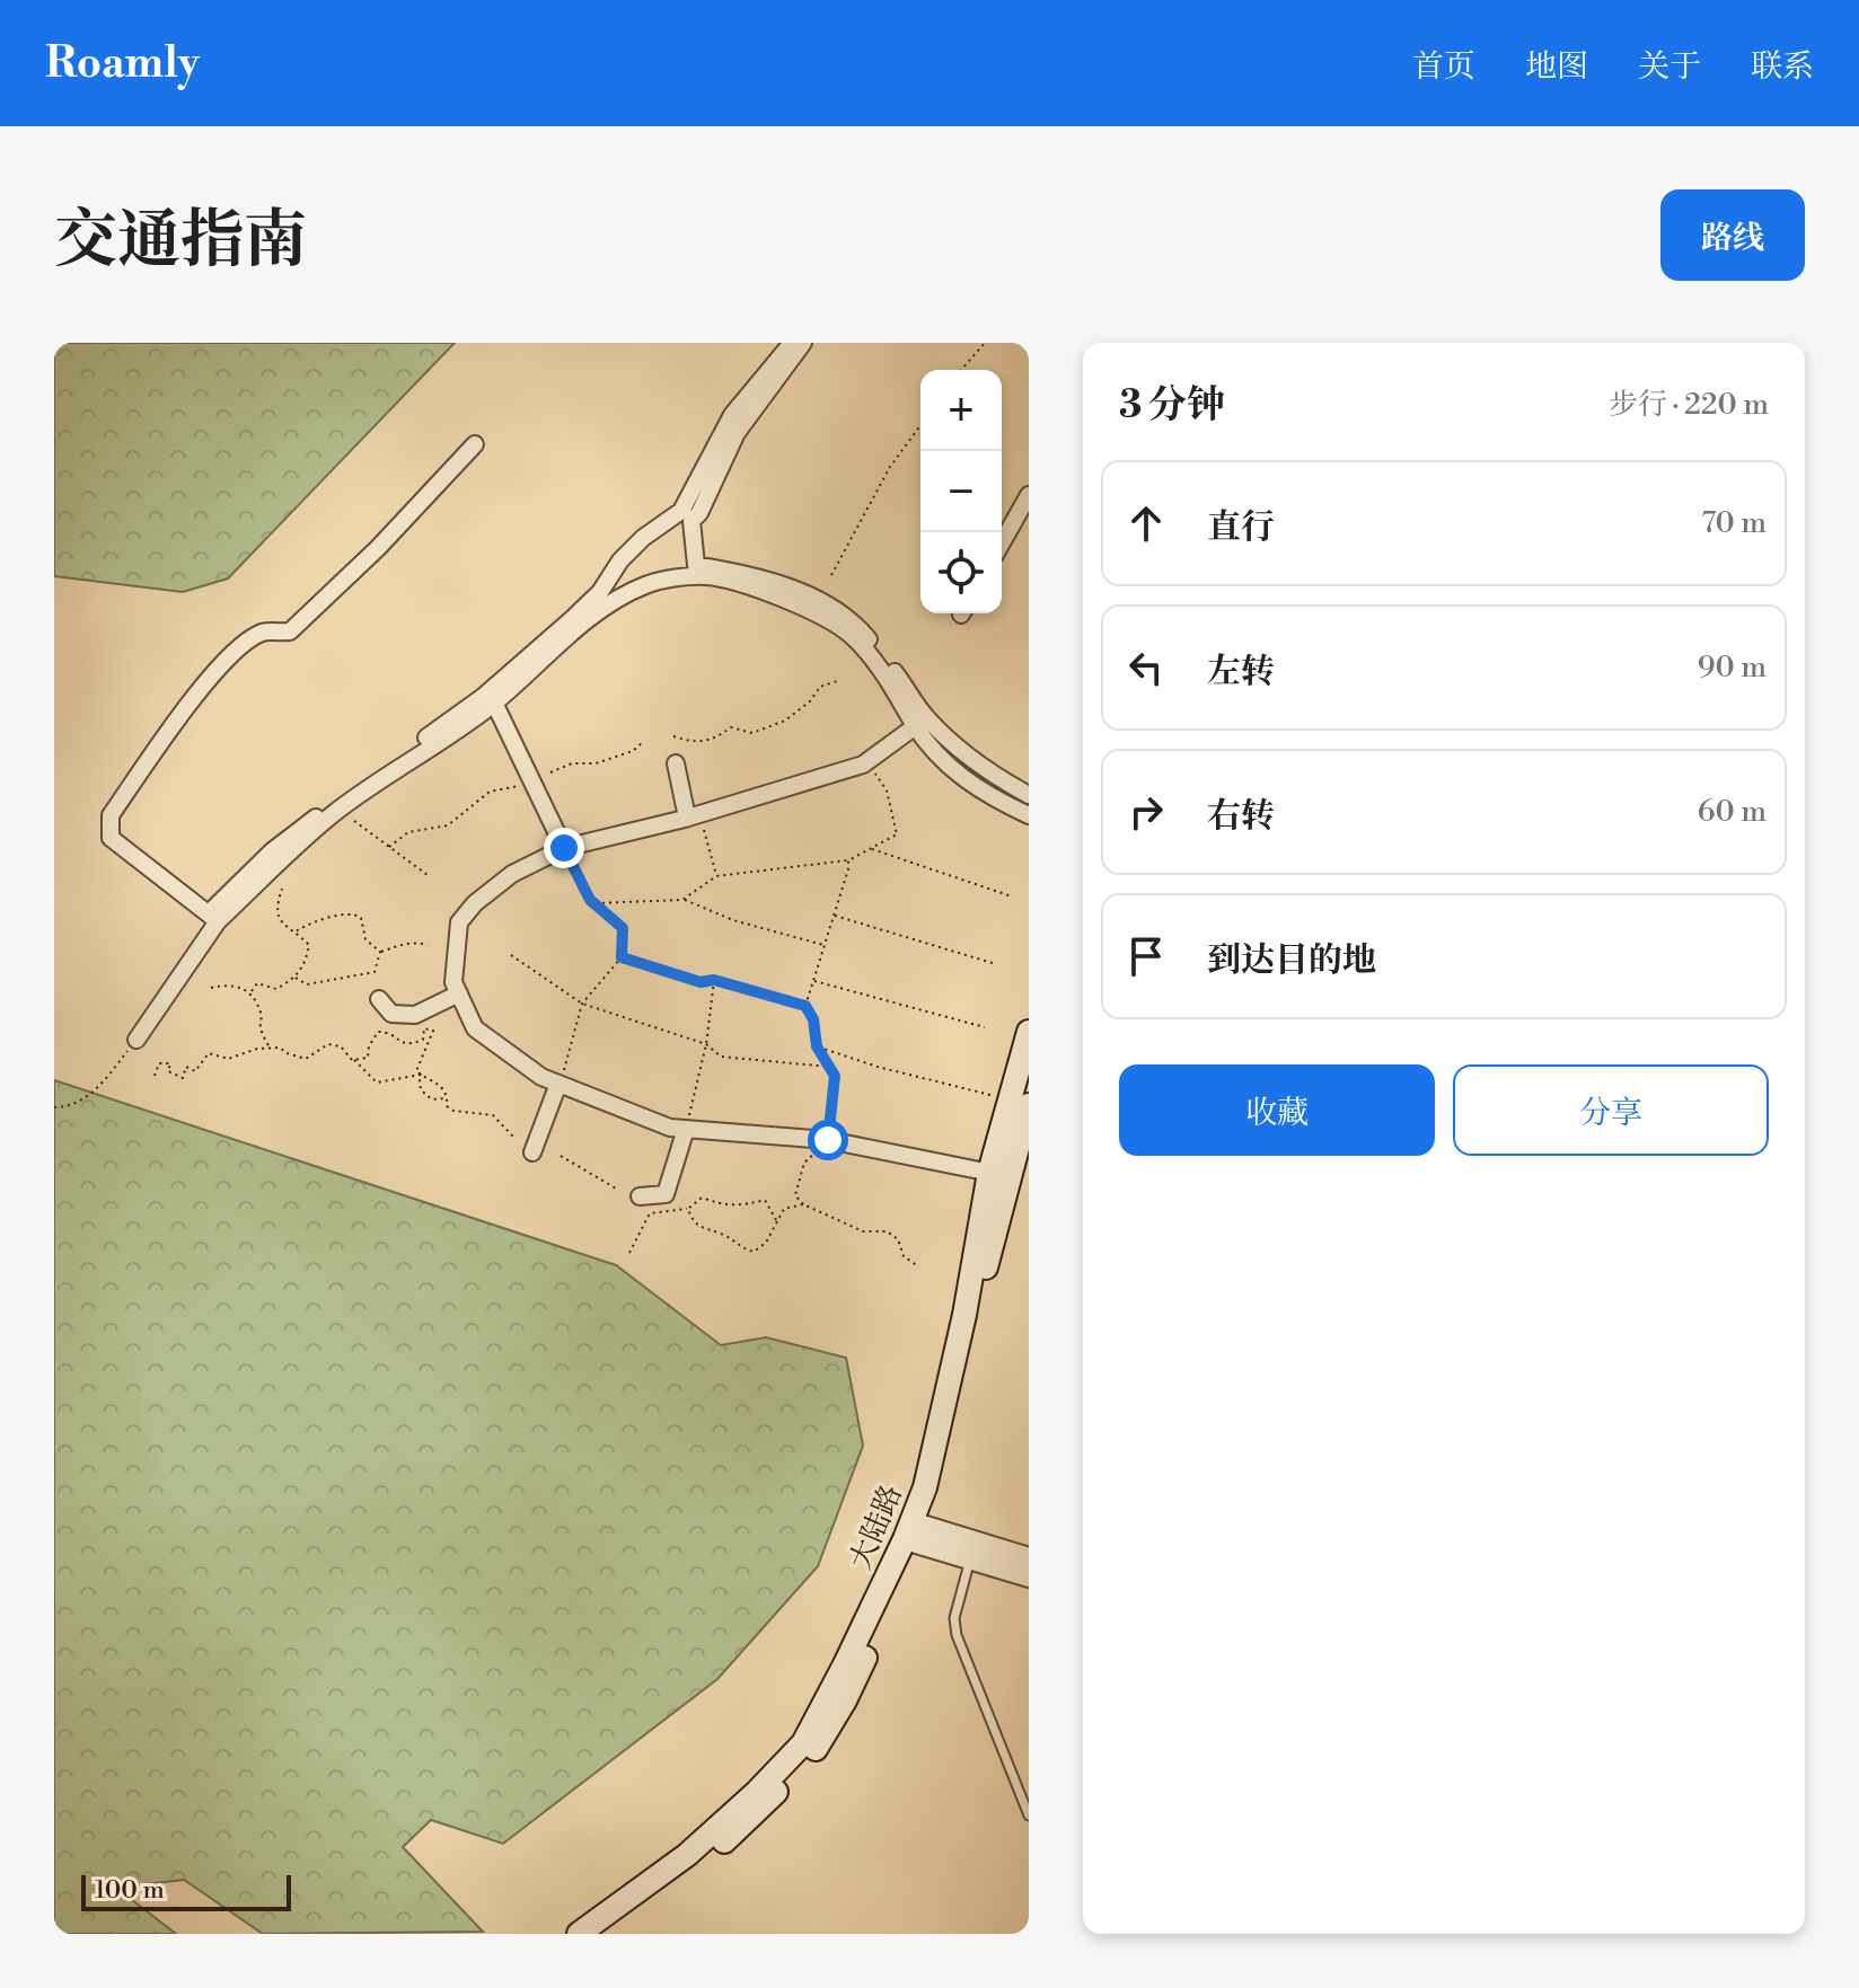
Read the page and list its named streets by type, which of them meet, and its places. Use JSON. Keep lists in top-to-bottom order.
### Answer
{
  "streets": {
    "main road": ["大陆路"]
  },
  "scale_bar": "100 m",
  "page": {
    "header": "Roamly",
    "nav": [
      "首页",
      "地图",
      "关于",
      "联系"
    ],
    "title": "交通指南",
    "buttons": [
      "路线",
      ["收藏", "分享"]
    ],
    "heading": ["3 分钟", "步行 · 220 m"],
    "map_buttons": ["+", "−"],
    "list": [
      ["直行", "70 m"],
      ["左转", "90 m"],
      ["右转", "60 m"],
      "到达目的地"
    ],
    "scale": "100 m"
  }
}
